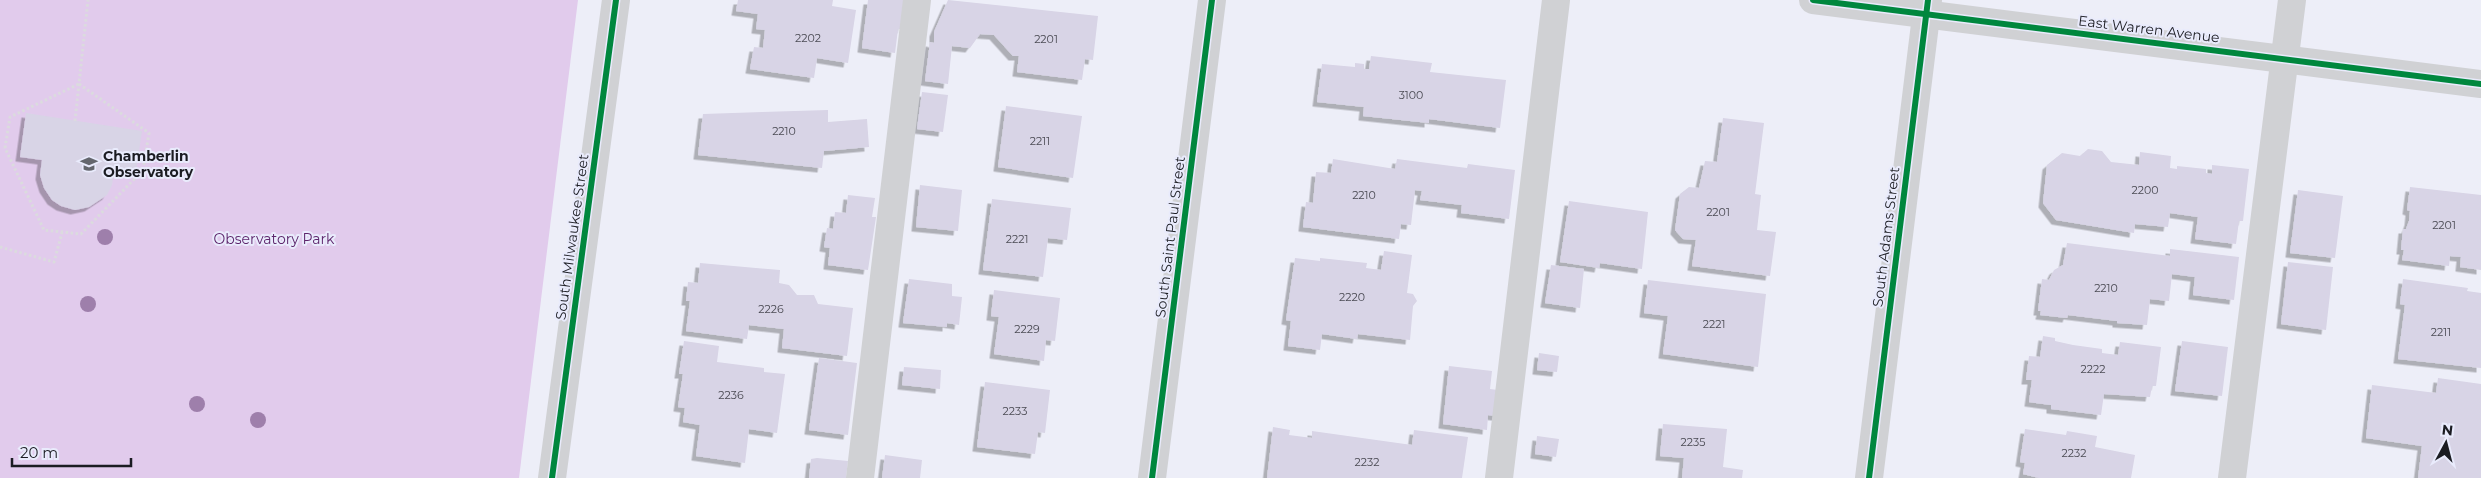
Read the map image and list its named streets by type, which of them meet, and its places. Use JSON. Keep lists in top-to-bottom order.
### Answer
{
  "streets": {
    "street": [
      "East Warren Avenue",
      "South Milwaukee Street",
      "South Saint Paul Street",
      "South Adams Street"
    ]
  },
  "crossings": [
    ["East Warren Avenue", "South Adams Street"]
  ],
  "parks": ["Observatory Park"],
  "places": {
    "school or university": ["Chamberlin Observatory"]
  },
  "house_numbers": [
    "2202",
    "2201",
    "3100",
    "2210",
    "2211",
    "2200",
    "2210",
    "2201",
    "2201",
    "2221",
    "2210",
    "2220",
    "2226",
    "2221",
    "2229",
    "2211",
    "2222",
    "2236",
    "2233",
    "2235",
    "2232",
    "2232"
  ],
  "scale_bar": "20 m",
  "north": "top"
}
